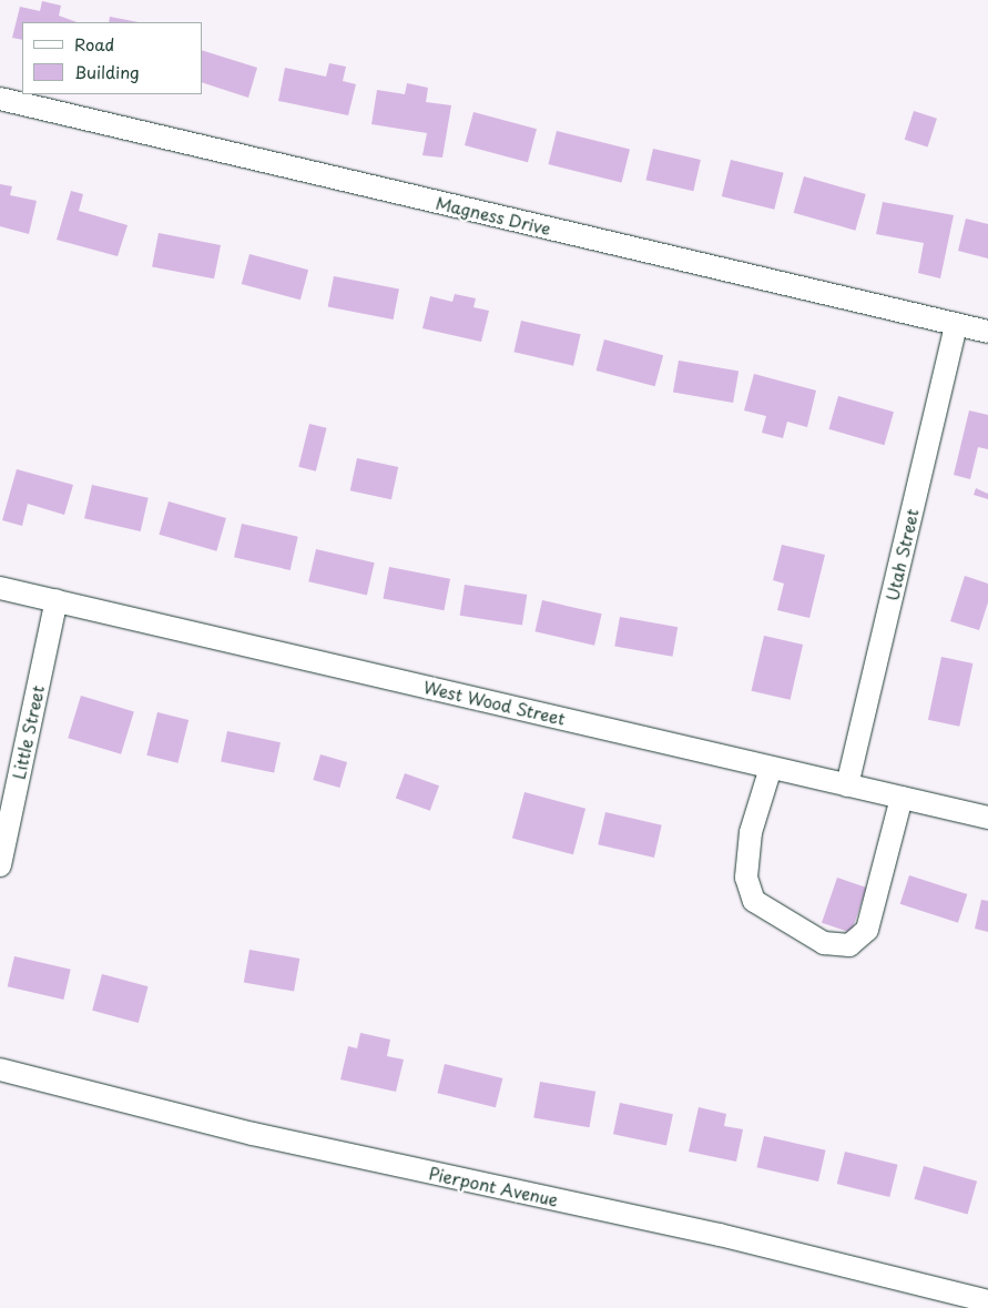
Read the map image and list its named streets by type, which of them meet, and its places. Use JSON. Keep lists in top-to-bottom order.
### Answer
{
  "streets": {
    "street": [
      "Magness Drive",
      "Utah Street",
      "West Wood Street",
      "Little Street",
      "Pierpont Avenue"
    ]
  },
  "crossings": [
    ["Magness Drive", "Utah Street"],
    ["Utah Street", "West Wood Street"],
    ["West Wood Street", "Little Street"]
  ],
  "legend": ["Road", "Building"]
}
